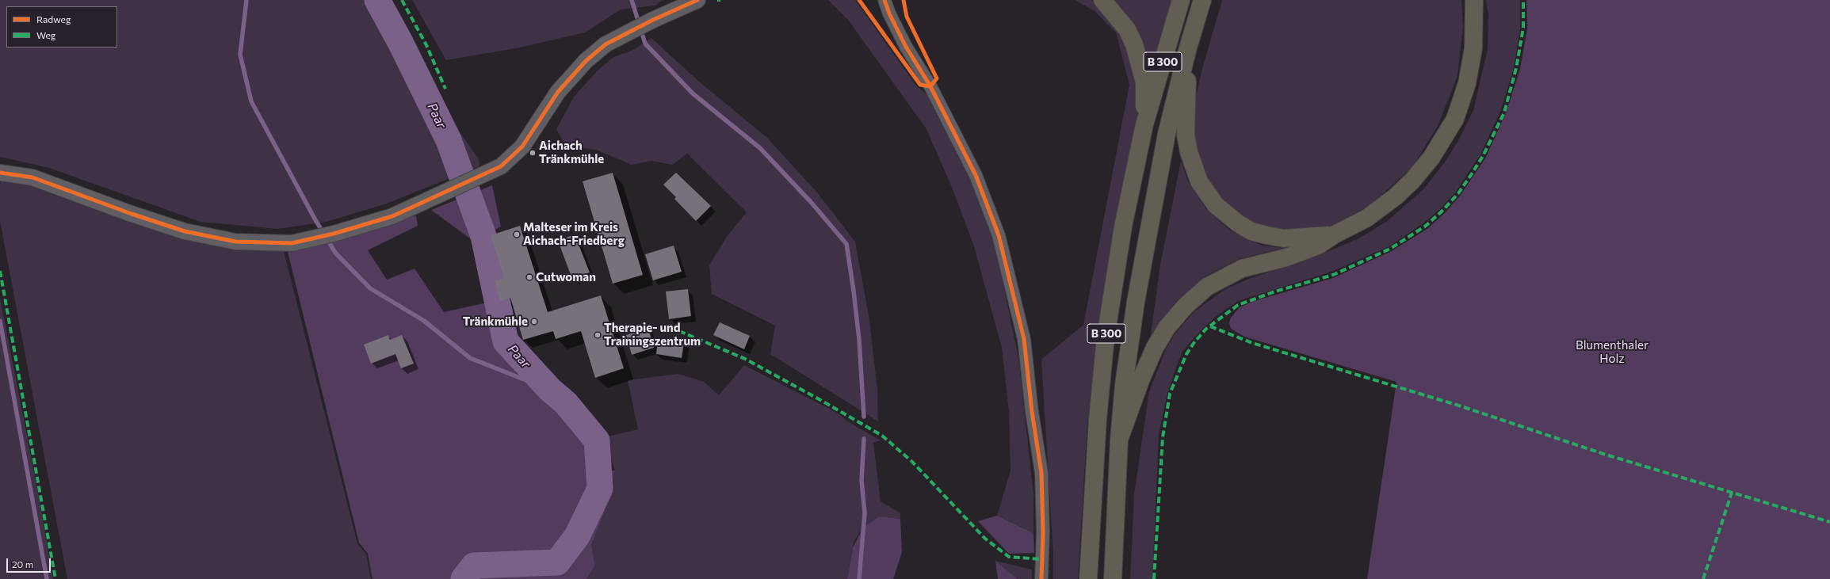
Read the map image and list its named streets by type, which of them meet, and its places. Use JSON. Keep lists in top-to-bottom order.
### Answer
{
  "streets": {
    "highway": ["B 300"]
  },
  "water": ["Paar"],
  "parks": ["Blumenthaler Holz"],
  "places": [
    "Aichach Tränkmühle",
    "Malteser im Kreis Aichach-Friedberg",
    "Cutwoman",
    "Tränkmühle",
    "Therapie- und Trainingszentrum"
  ],
  "legend": ["Radweg", "Weg"],
  "scale_bar": "20 m"
}
